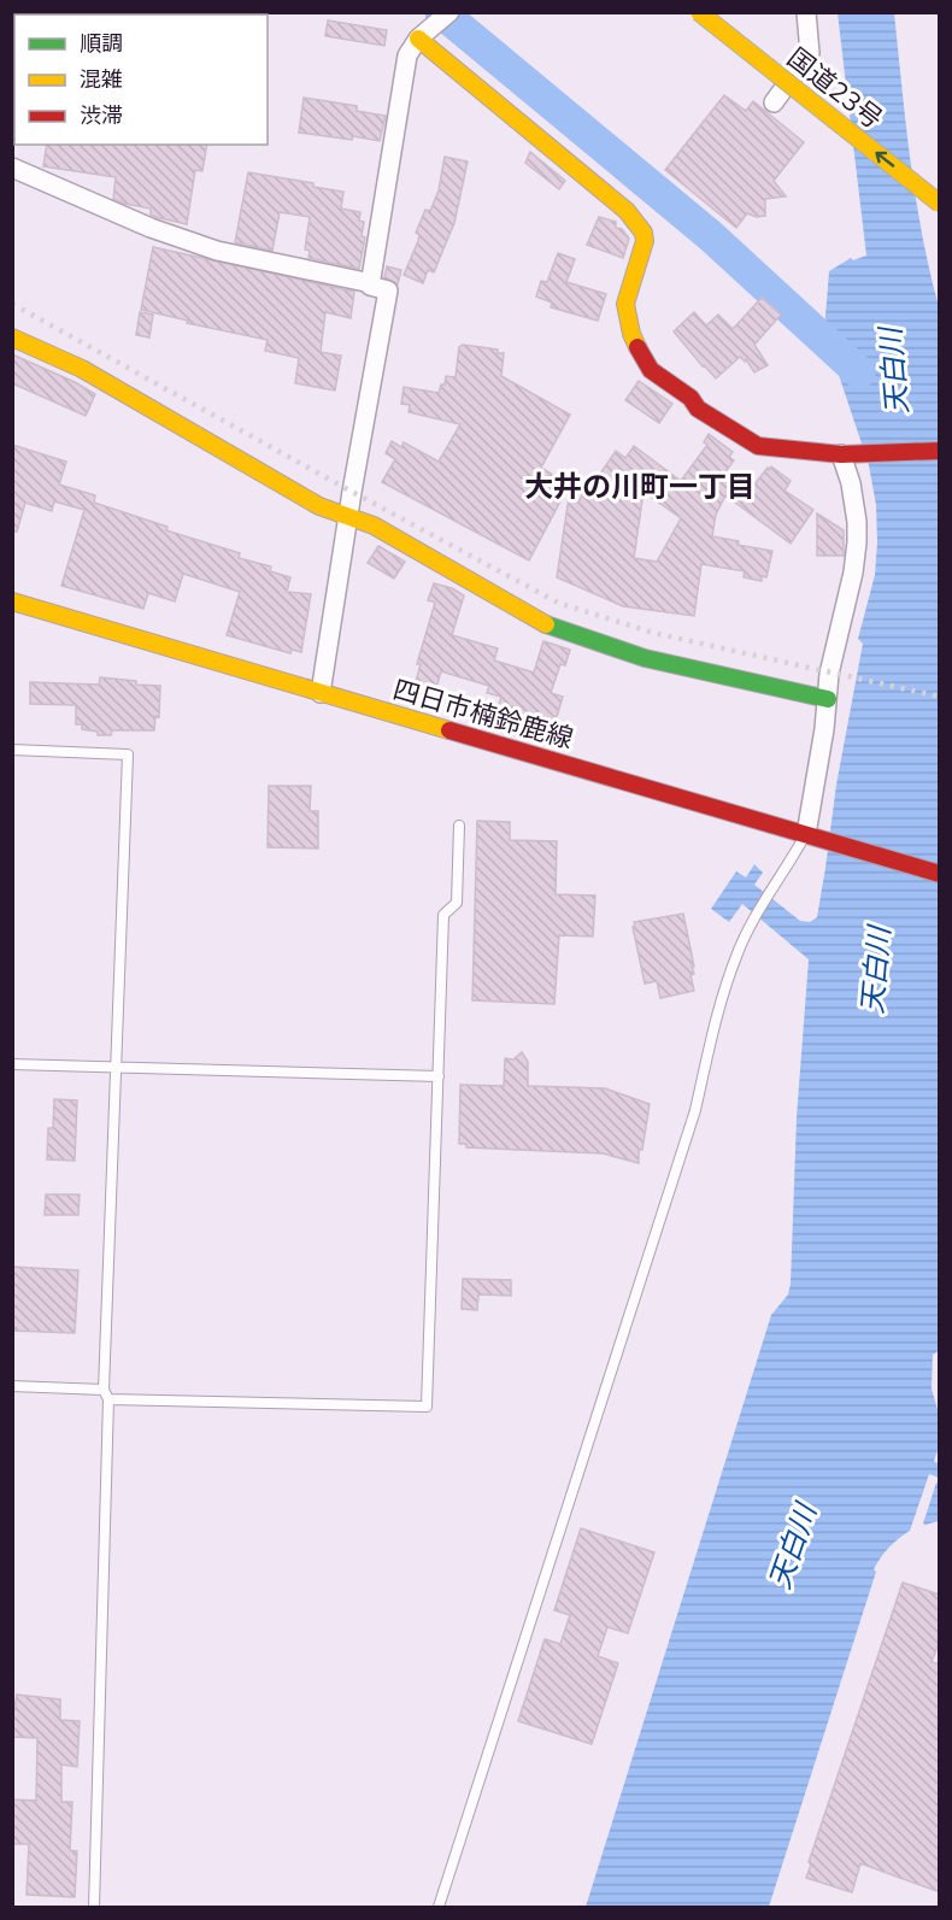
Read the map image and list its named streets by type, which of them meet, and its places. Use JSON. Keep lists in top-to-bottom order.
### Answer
{
  "streets": {
    "main road": ["国道23号", "四日市楠鈴鹿線"]
  },
  "one_way": ["国道23号"],
  "districts": ["大井の川町一丁目"],
  "water": ["天白川"],
  "legend": ["順調", "混雑", "渋滞"]
}
